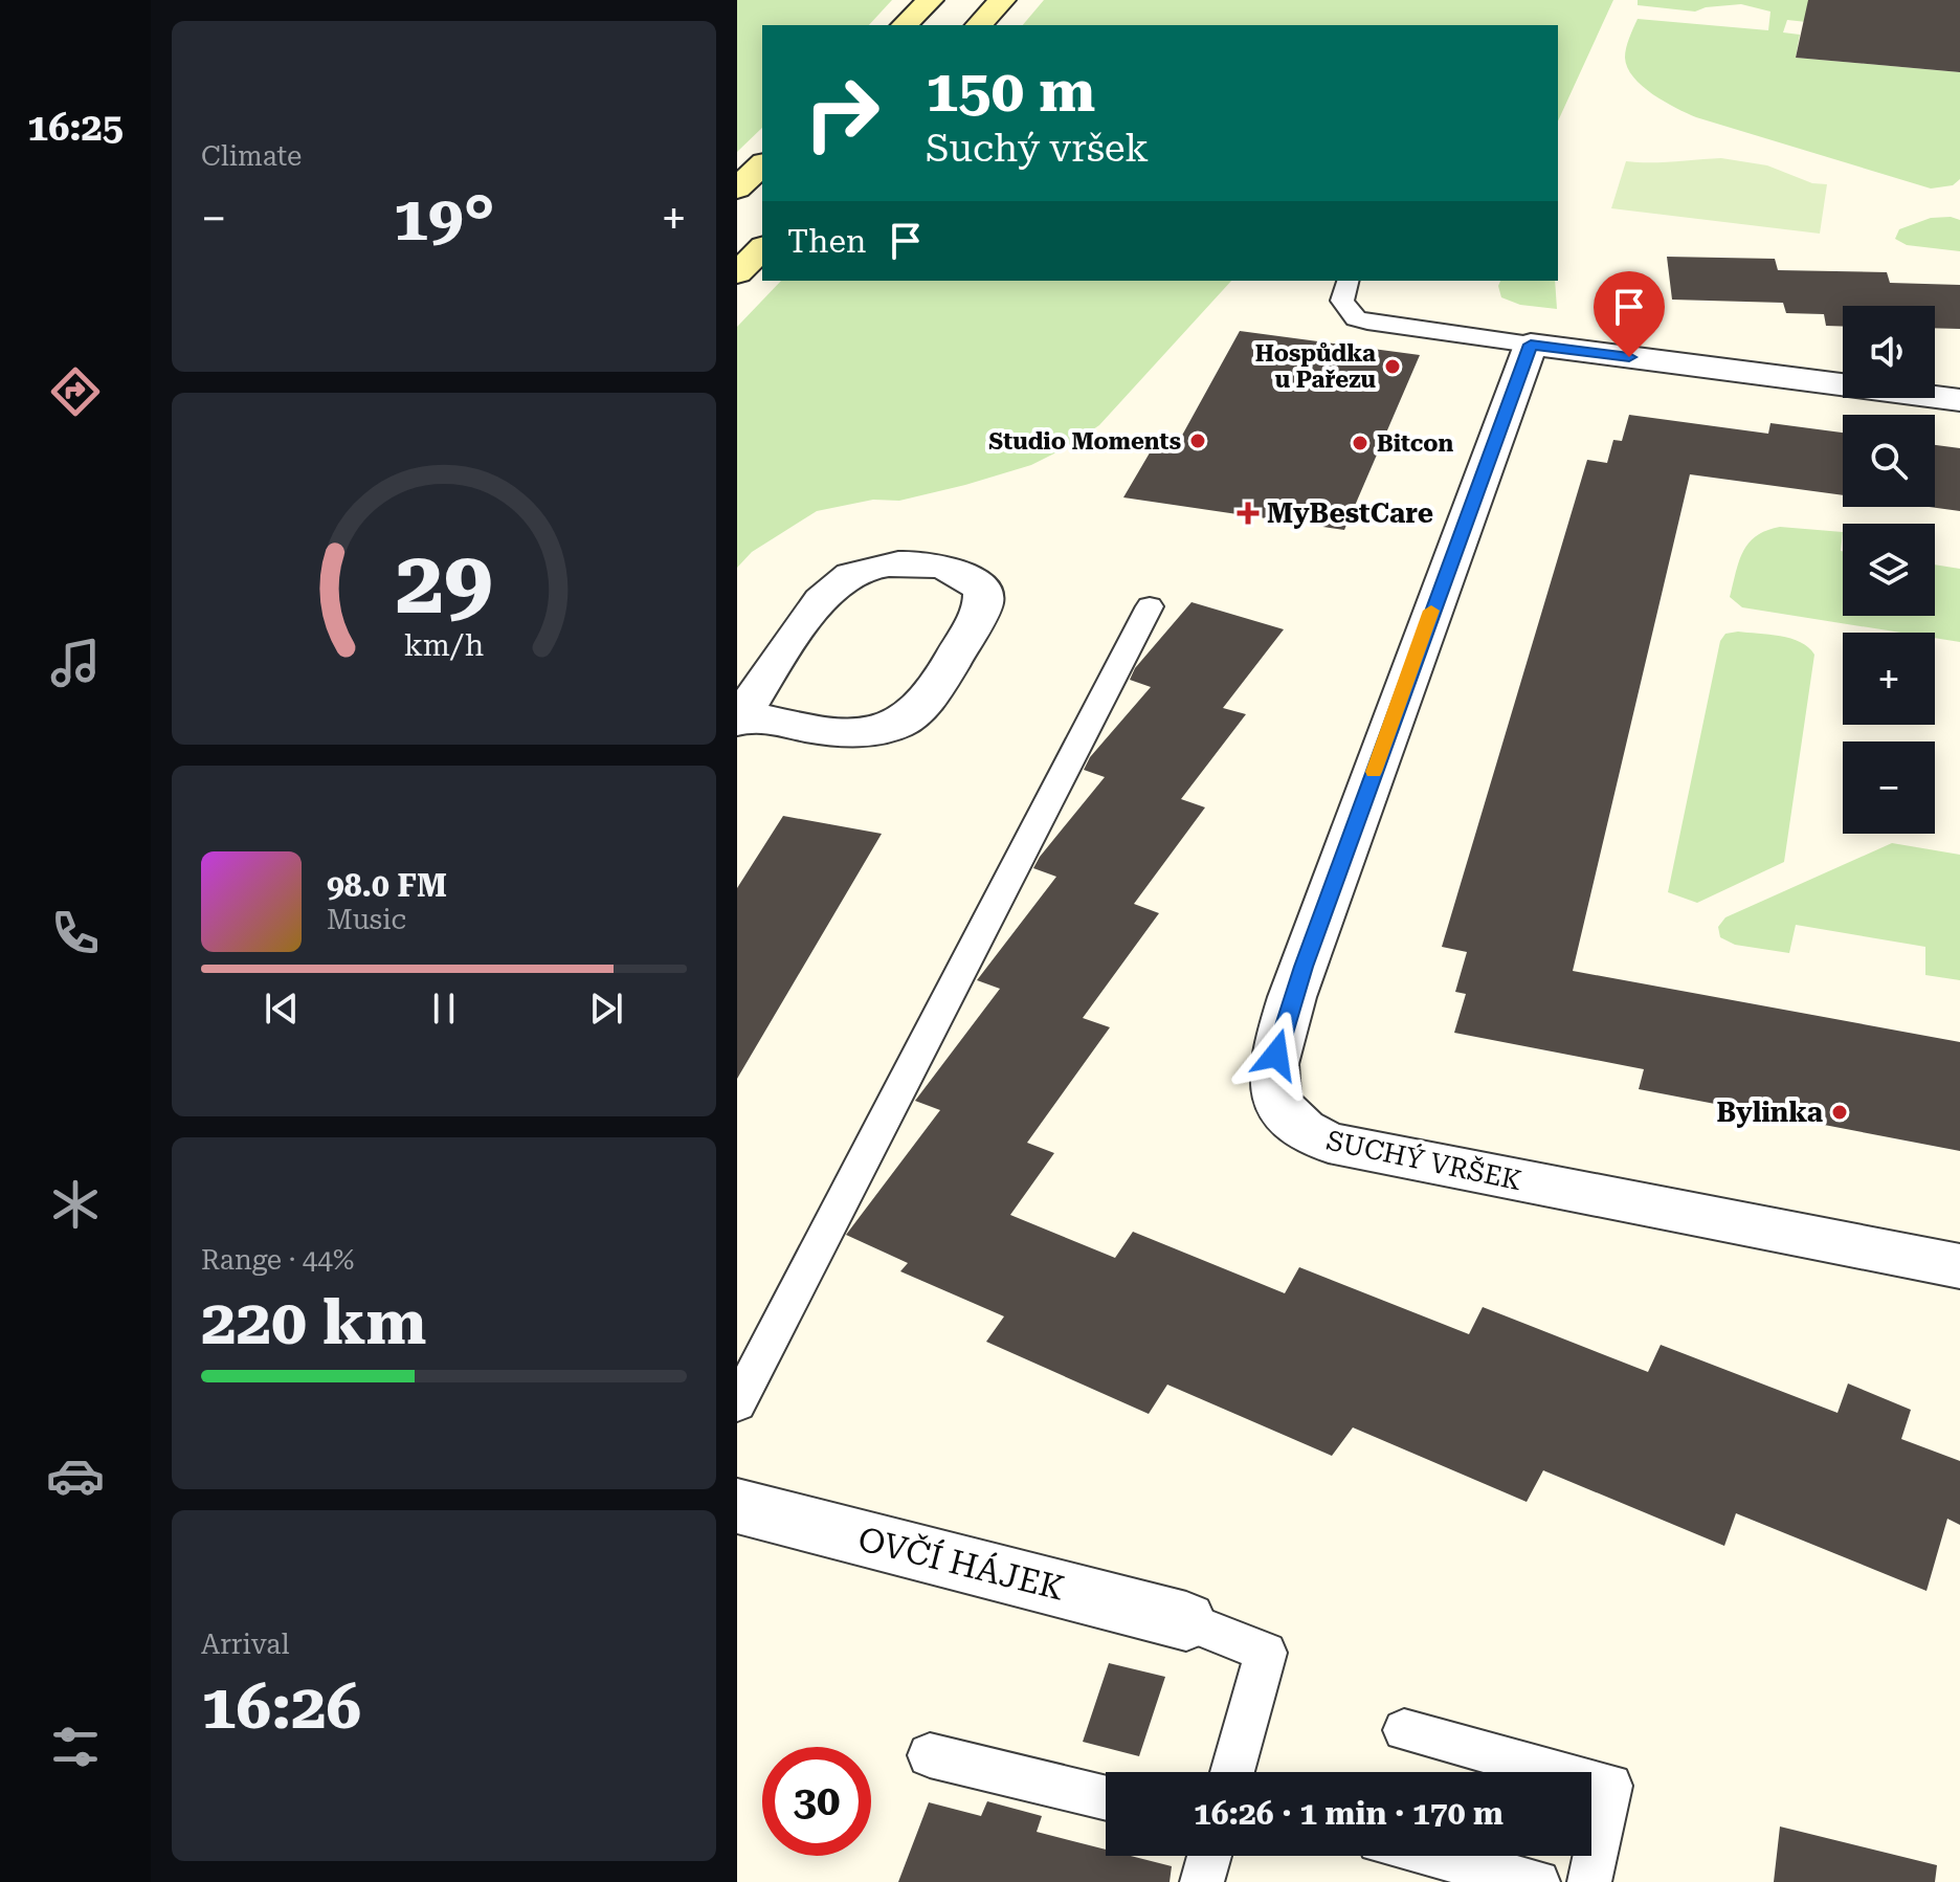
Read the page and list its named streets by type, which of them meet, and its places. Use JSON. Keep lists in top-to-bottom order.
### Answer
{
  "streets": {
    "street": ["SUCHÝ VRŠEK", "OVČÍ HÁJEK"]
  },
  "places": {
    "other": [
      "Hospůdka u Pařezu",
      "Studio Moments",
      "Bitcon",
      "Bylinka"
    ],
    "health": ["MyBestCare"]
  },
  "page": {
    "tabs": "16:25",
    "tile": [
      "Climate",
      ["Range · 44%", "220 km"],
      ["Arrival", "16:26"]
    ],
    "turn": ["150 m", "Suchý vršek"],
    "heat": ["−", "19°", "+"],
    "then": "Then",
    "map_buttons": ["+", "−"],
    "song": ["98.0 FM", "Music"],
    "limit": "30",
    "trip": "16:26 · 1 min · 170 m",
    "gauge": ["29", "km/h"]
  }
}
